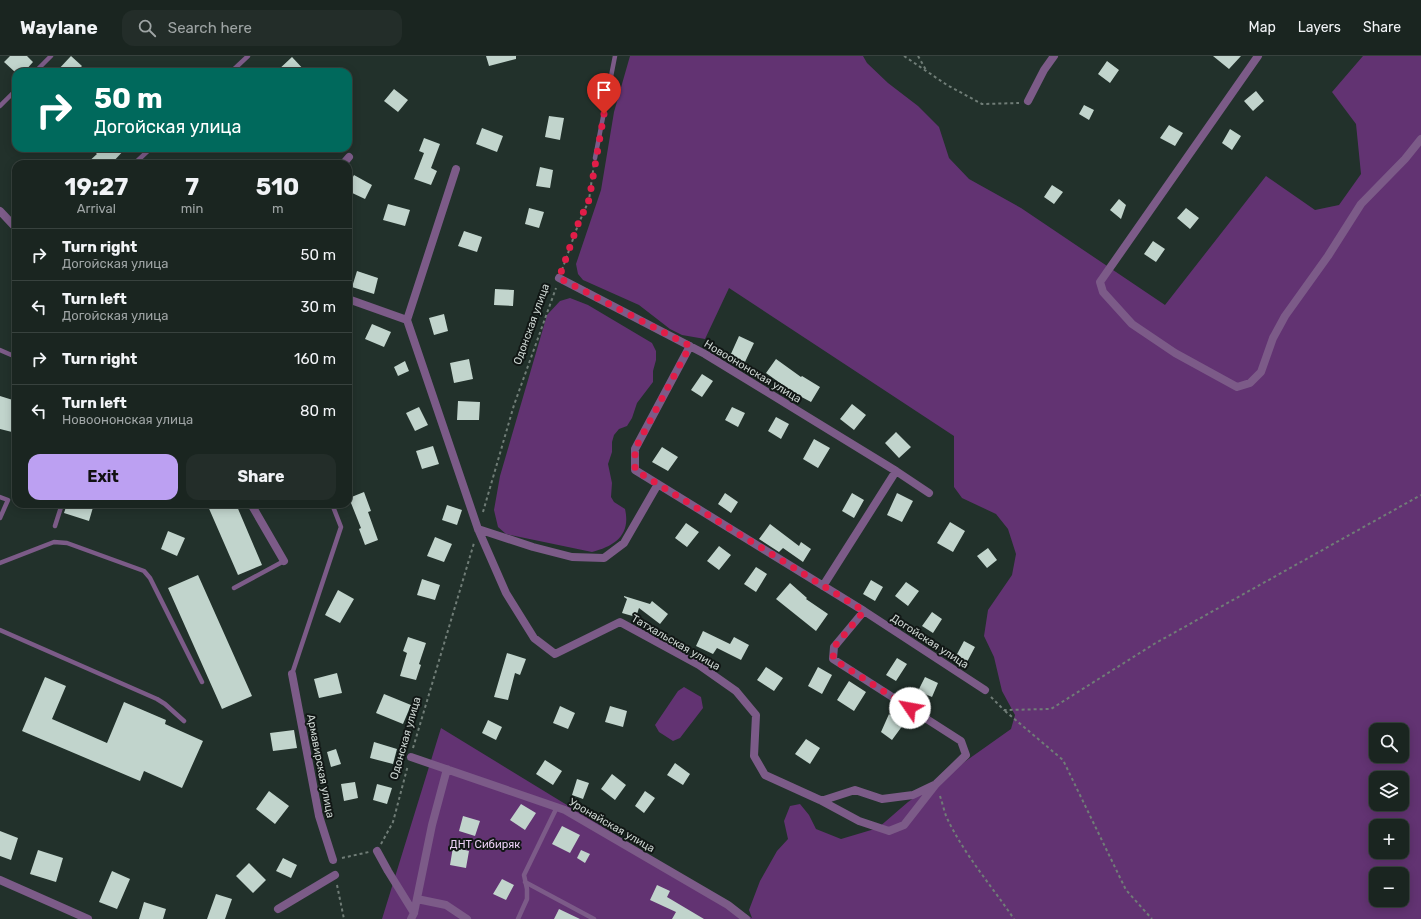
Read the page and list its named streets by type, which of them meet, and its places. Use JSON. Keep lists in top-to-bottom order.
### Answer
{
  "streets": {
    "street": [
      "Новоононская улица",
      "Догойская улица",
      "Татхальская улица",
      "Армавирская улица",
      "Уронайская улица"
    ],
    "path": ["Одонская улица"]
  },
  "crossings": [
    ["Одонская улица", "Новоононская улица"],
    ["Одонская улица", "Татхальская улица"],
    ["Одонская улица", "Уронайская улица"],
    ["Новоононская улица", "Догойская улица"]
  ],
  "parks": ["ДНТ Сибиряк"],
  "page": {
    "header": "Waylane",
    "search": "Search here",
    "nav": ["Map", "Layers", "Share"],
    "turn": ["50 m", "Догойская улица"],
    "eta": [
      "19:27",
      "Arrival",
      "7",
      "min",
      "510",
      "m"
    ],
    "list": [
      {
        "name": "Turn right",
        "note": "Догойская улица",
        "value": "50 m"
      },
      {
        "name": "Turn left",
        "note": "Догойская улица",
        "value": "30 m"
      },
      {
        "name": "Turn right",
        "value": "160 m"
      },
      {
        "name": "Turn left",
        "note": "Новоононская улица",
        "value": "80 m"
      }
    ],
    "buttons": ["Exit", "Share"],
    "map_buttons": ["+", "−"]
  }
}
